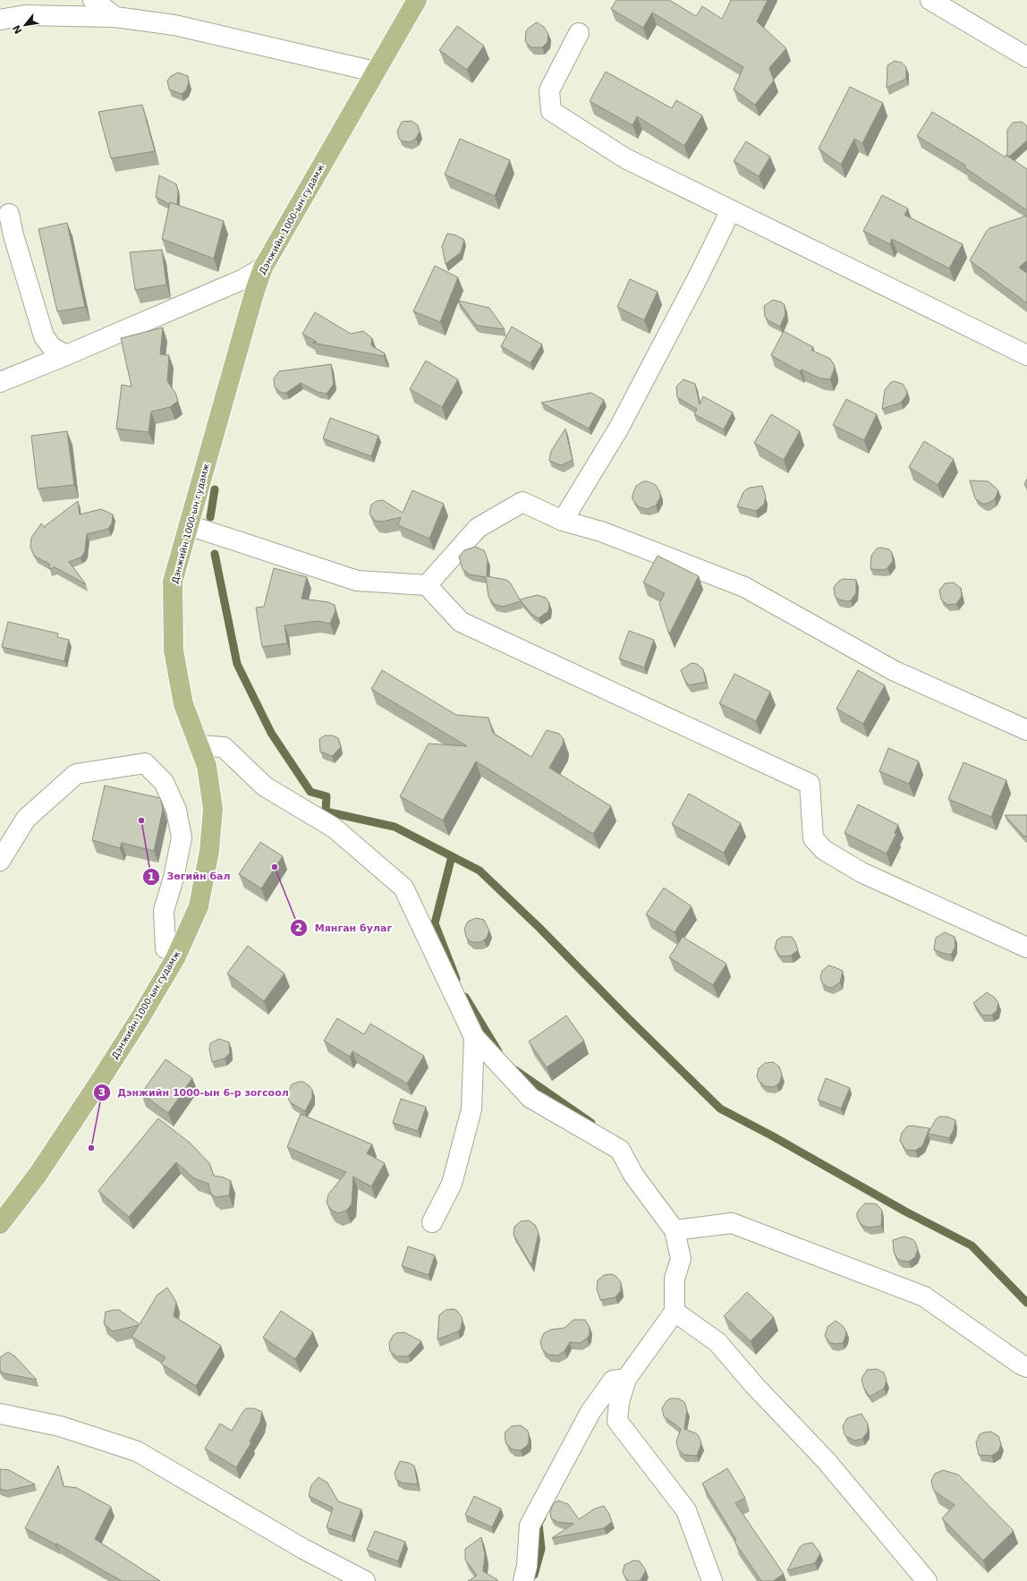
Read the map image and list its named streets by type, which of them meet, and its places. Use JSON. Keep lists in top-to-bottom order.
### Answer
{
  "streets": {
    "main road": ["Дэнжийн 1000-ын гудамж"]
  },
  "places": ["Зөгийн бал", "Мянган булаг", "Дэнжийн 1000-ын 6-р зогсоол"],
  "north": "bottom left"
}
